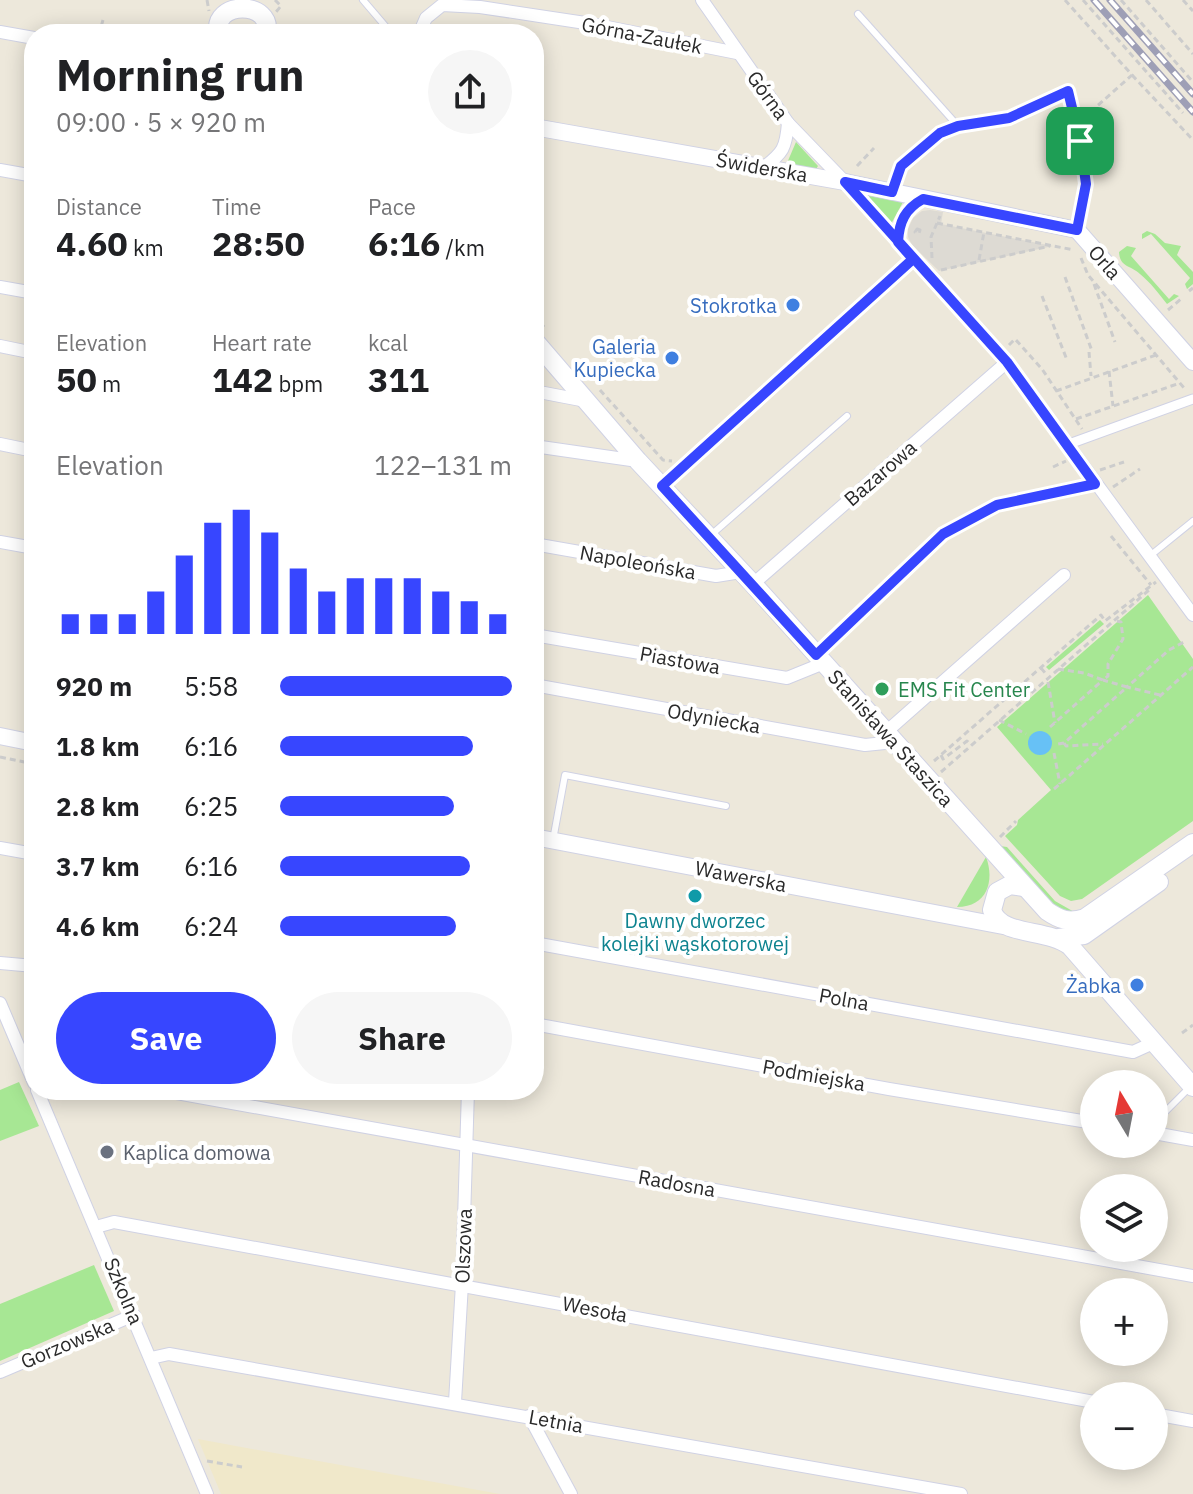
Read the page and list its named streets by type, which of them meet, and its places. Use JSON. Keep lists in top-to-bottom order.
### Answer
{
  "streets": {
    "main road": ["Stanisława Staszica"],
    "street": [
      "Górna-Zaułek",
      "Górna",
      "Świderska",
      "Orla",
      "Bazarowa",
      "Napoleońska",
      "Piastowa",
      "Odyniecka",
      "Wawerska",
      "Polna",
      "Podmiejska",
      "Radosna",
      "Olszowa",
      "Szkolna",
      "Wesoła",
      "Gorzowska",
      "Letnia"
    ]
  },
  "crossings": [
    ["Górna-Zaułek", "Górna"],
    ["Górna", "Świderska"],
    ["Górna", "Bazarowa"],
    ["Świderska", "Orla"],
    ["Bazarowa", "Napoleońska"],
    ["Bazarowa", "Stanisława Staszica"],
    ["Napoleońska", "Stanisława Staszica"],
    ["Piastowa", "Stanisława Staszica"],
    ["Odyniecka", "Stanisława Staszica"],
    ["Stanisława Staszica", "Wawerska"],
    ["Radosna", "Olszowa"],
    ["Olszowa", "Wesoła"],
    ["Olszowa", "Letnia"],
    ["Szkolna", "Wesoła"],
    ["Szkolna", "Gorzowska"],
    ["Szkolna", "Letnia"]
  ],
  "places": [
    "Stokrotka",
    "Galeria Kupiecka",
    "EMS Fit Center",
    "Dawny dworzec kolejki wąskotorowej",
    "Żabka",
    "Kaplica domowa"
  ],
  "north": "top",
  "page": {
    "heading": ["Morning run", "09:00 · 5 × 920 m"],
    "stats": [
      ["Distance", "4.60 km"],
      ["Time", "28:50"],
      ["Pace", "6:16 /km"],
      ["Elevation", "50 m"],
      ["Heart rate", "142 bpm"],
      ["kcal", "311"]
    ],
    "chart": ["Elevation", "122–131 m"],
    "list": [
      {
        "name": "920 m",
        "note": "5:58"
      },
      {
        "name": "1.8 km",
        "note": "6:16"
      },
      {
        "name": "2.8 km",
        "note": "6:25"
      },
      {
        "name": "3.7 km",
        "note": "6:16"
      },
      {
        "name": "4.6 km",
        "note": "6:24"
      }
    ],
    "buttons": ["Save", "Share"],
    "map_buttons": ["+", "−"]
  }
}
